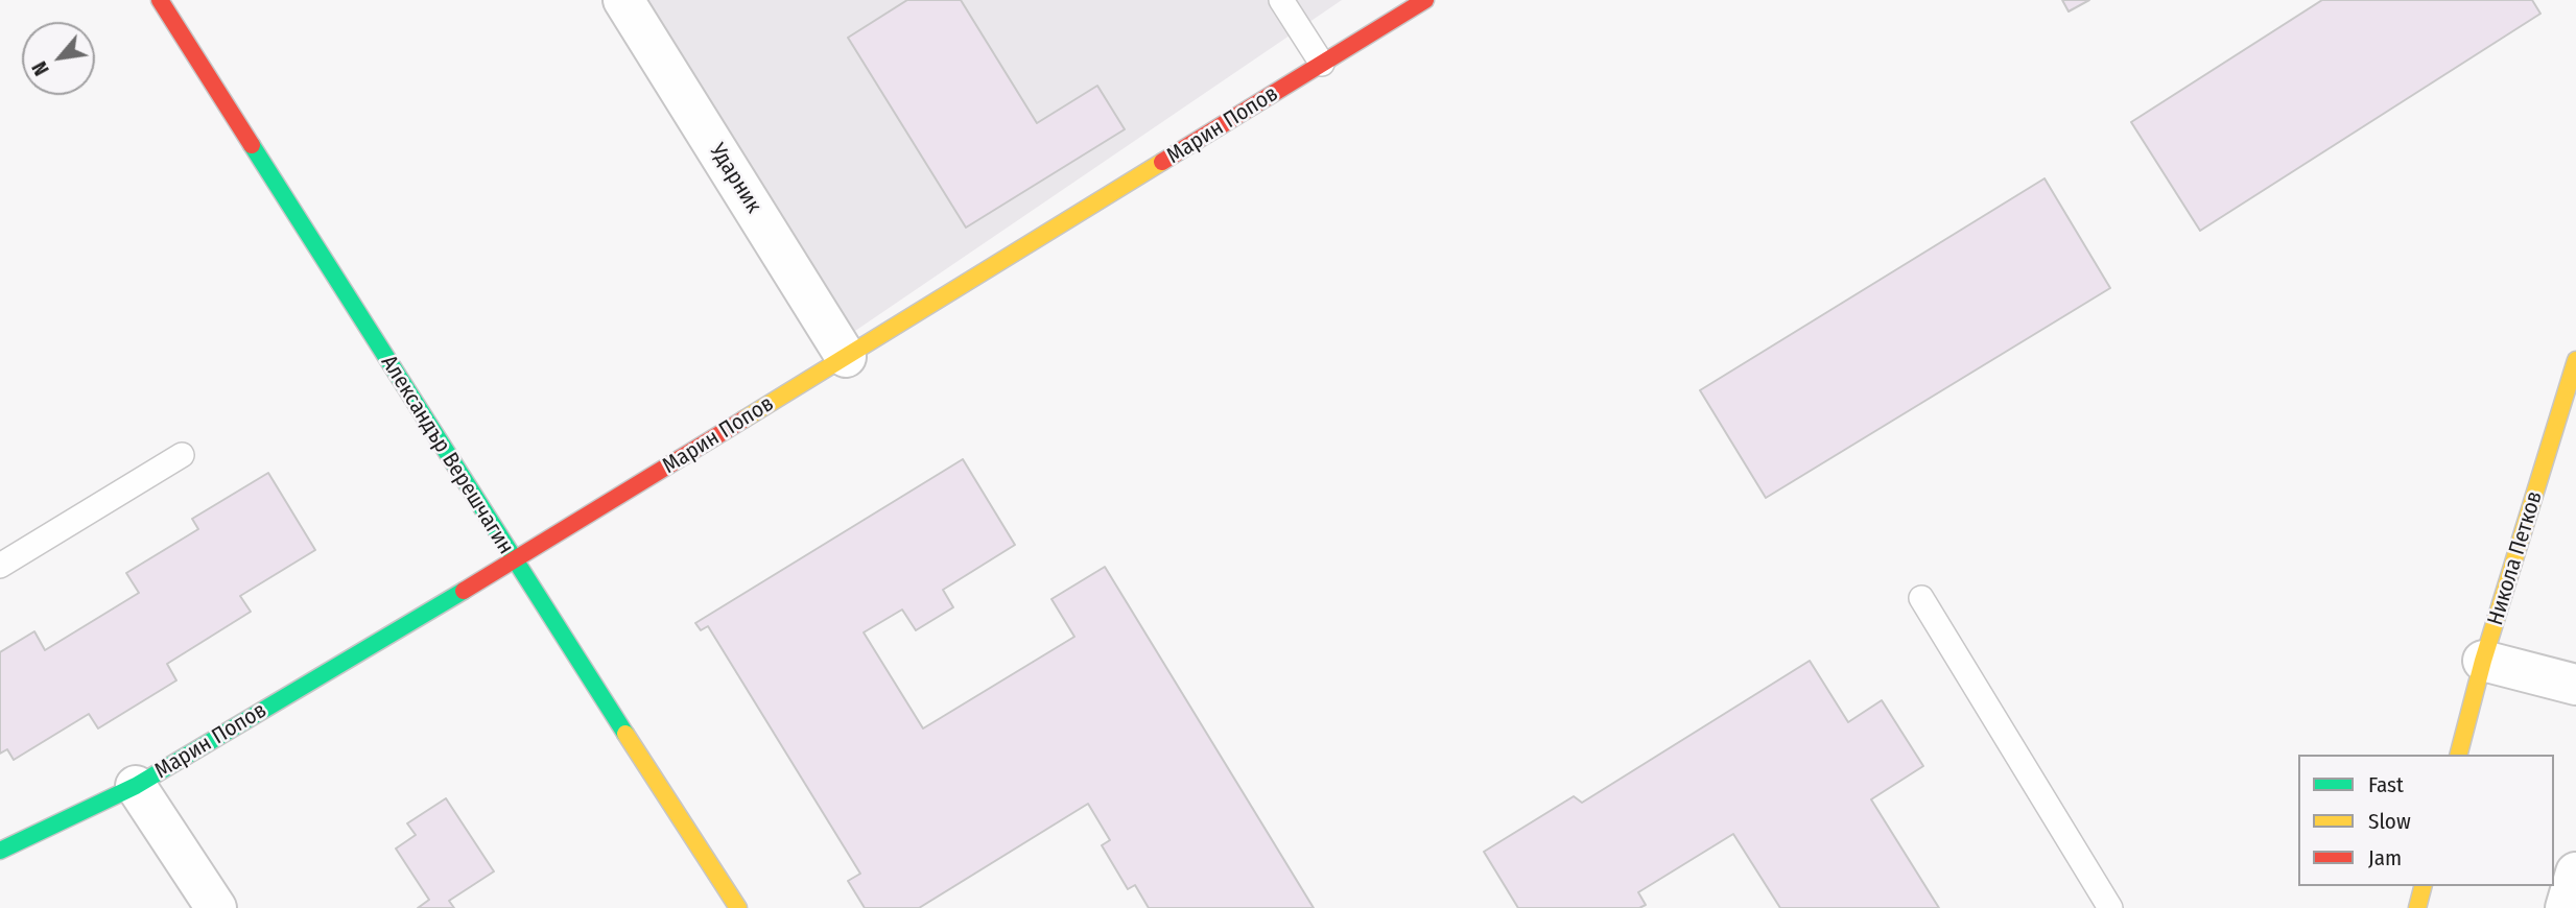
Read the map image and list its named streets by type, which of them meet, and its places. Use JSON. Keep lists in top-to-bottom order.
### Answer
{
  "streets": {
    "street": [
      "Марин Попов",
      "Ударник",
      "Александър Верешчагин",
      "Никола Петков"
    ]
  },
  "crossings": [
    ["Марин Попов", "Ударник"],
    ["Марин Попов", "Александър Верешчагин"]
  ],
  "legend": ["Fast", "Slow", "Jam"],
  "north": "bottom left"
}
